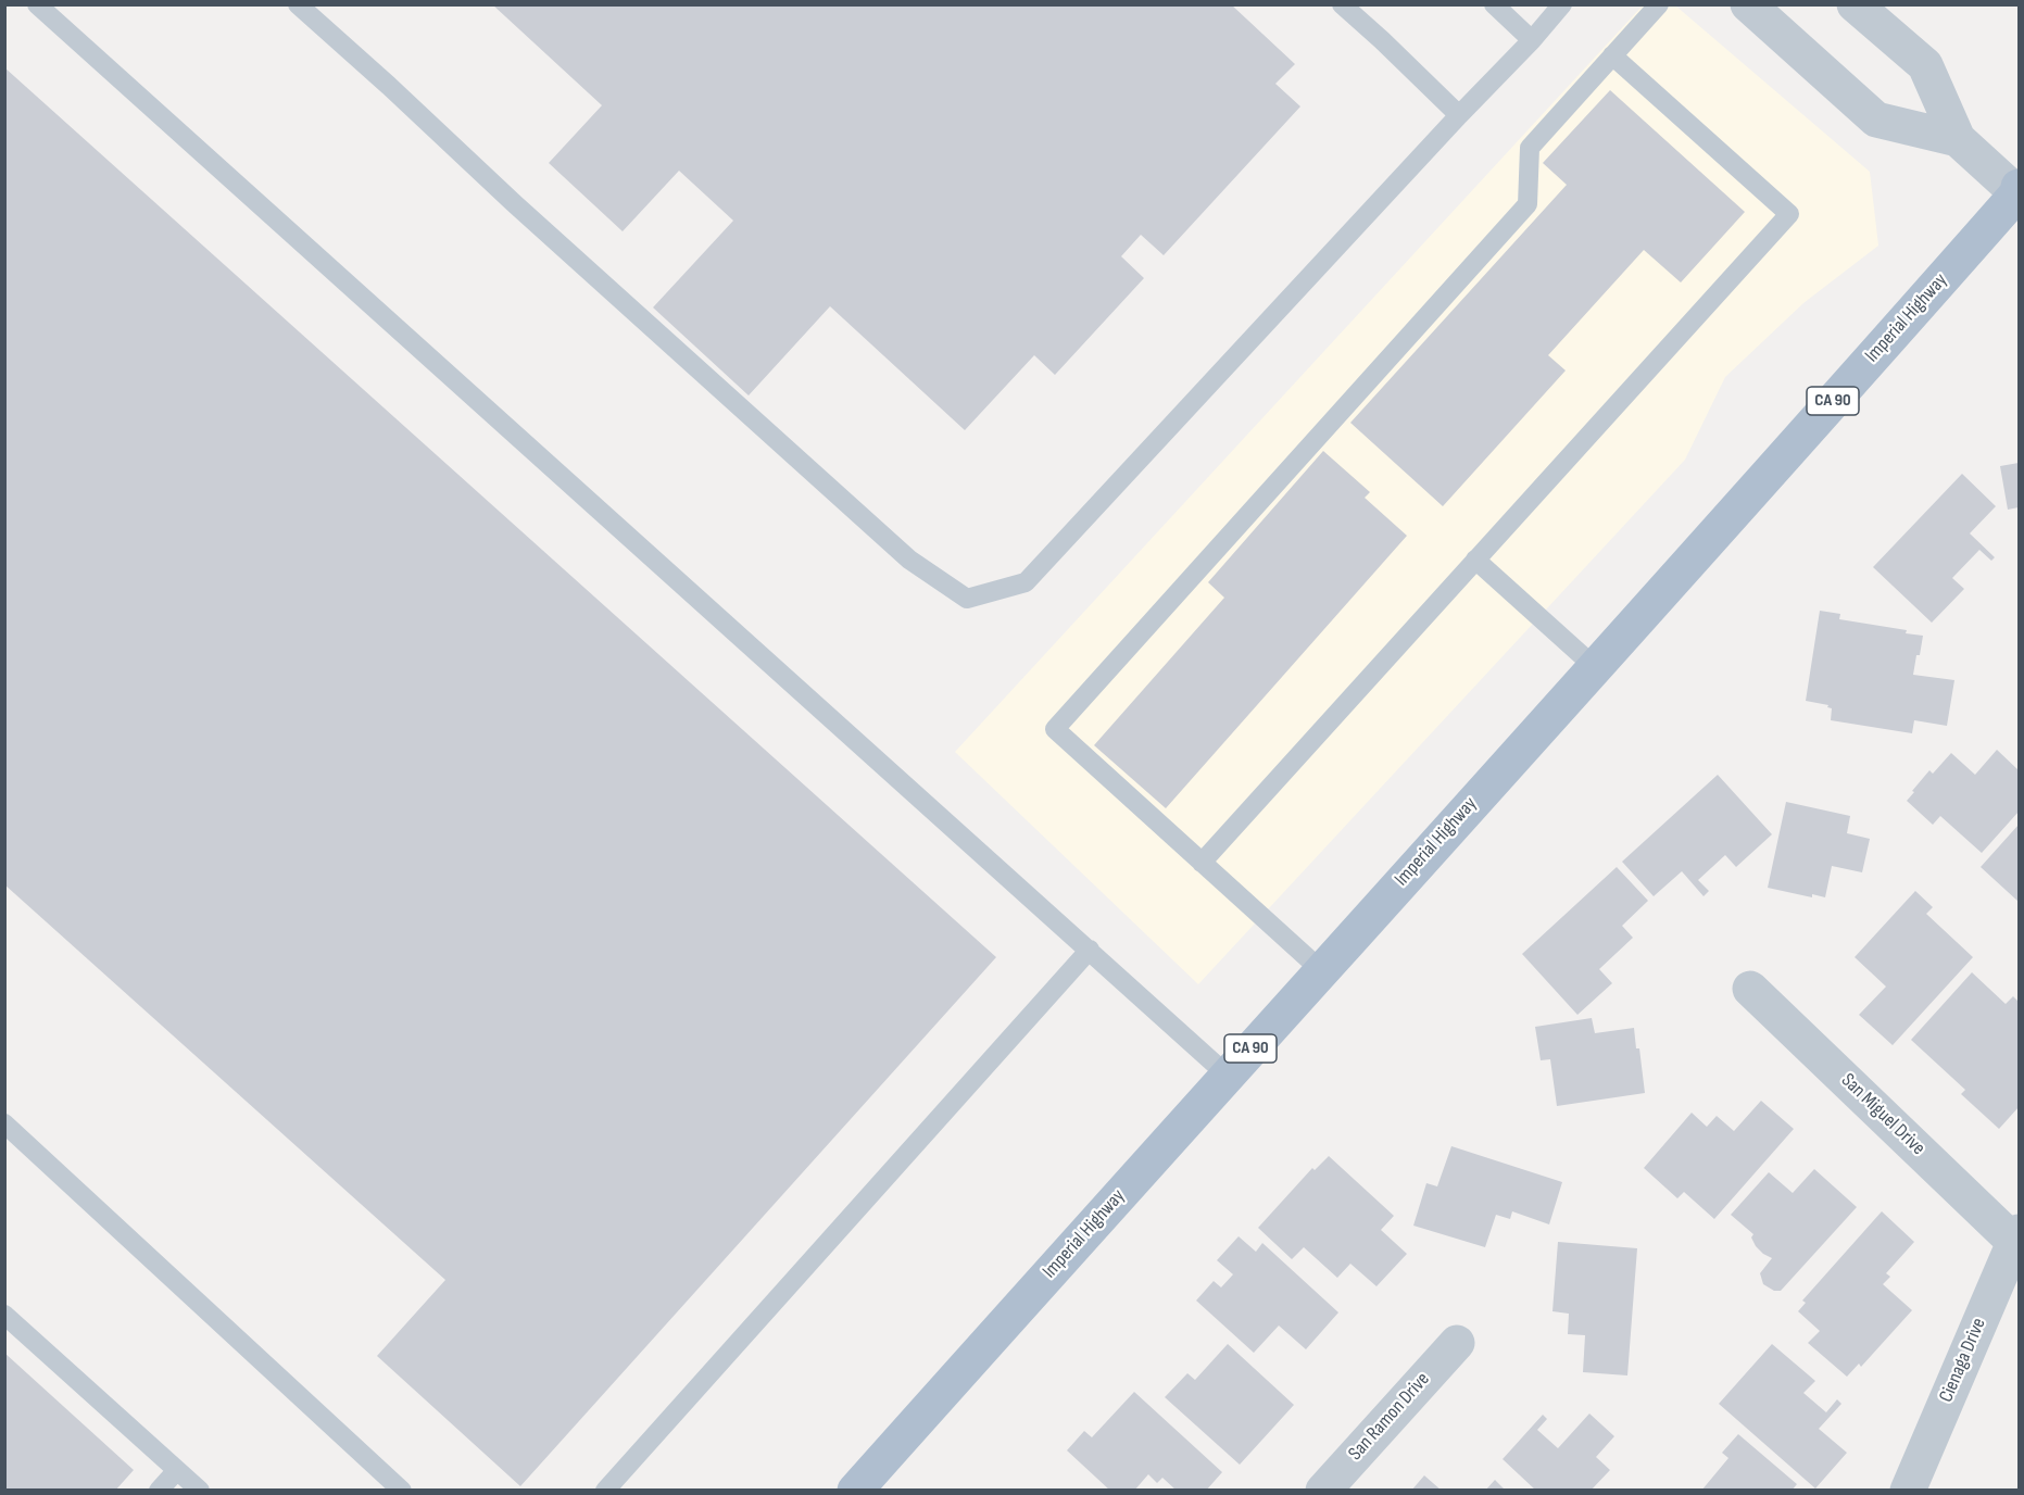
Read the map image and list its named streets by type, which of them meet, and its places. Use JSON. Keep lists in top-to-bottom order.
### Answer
{
  "streets": {
    "main road": ["Imperial Highway", "CA 90"],
    "street": ["San Miguel Drive", "Cienaga Drive", "San Ramon Drive"]
  },
  "crossings": [
    ["San Miguel Drive", "Cienaga Drive"]
  ]
}
